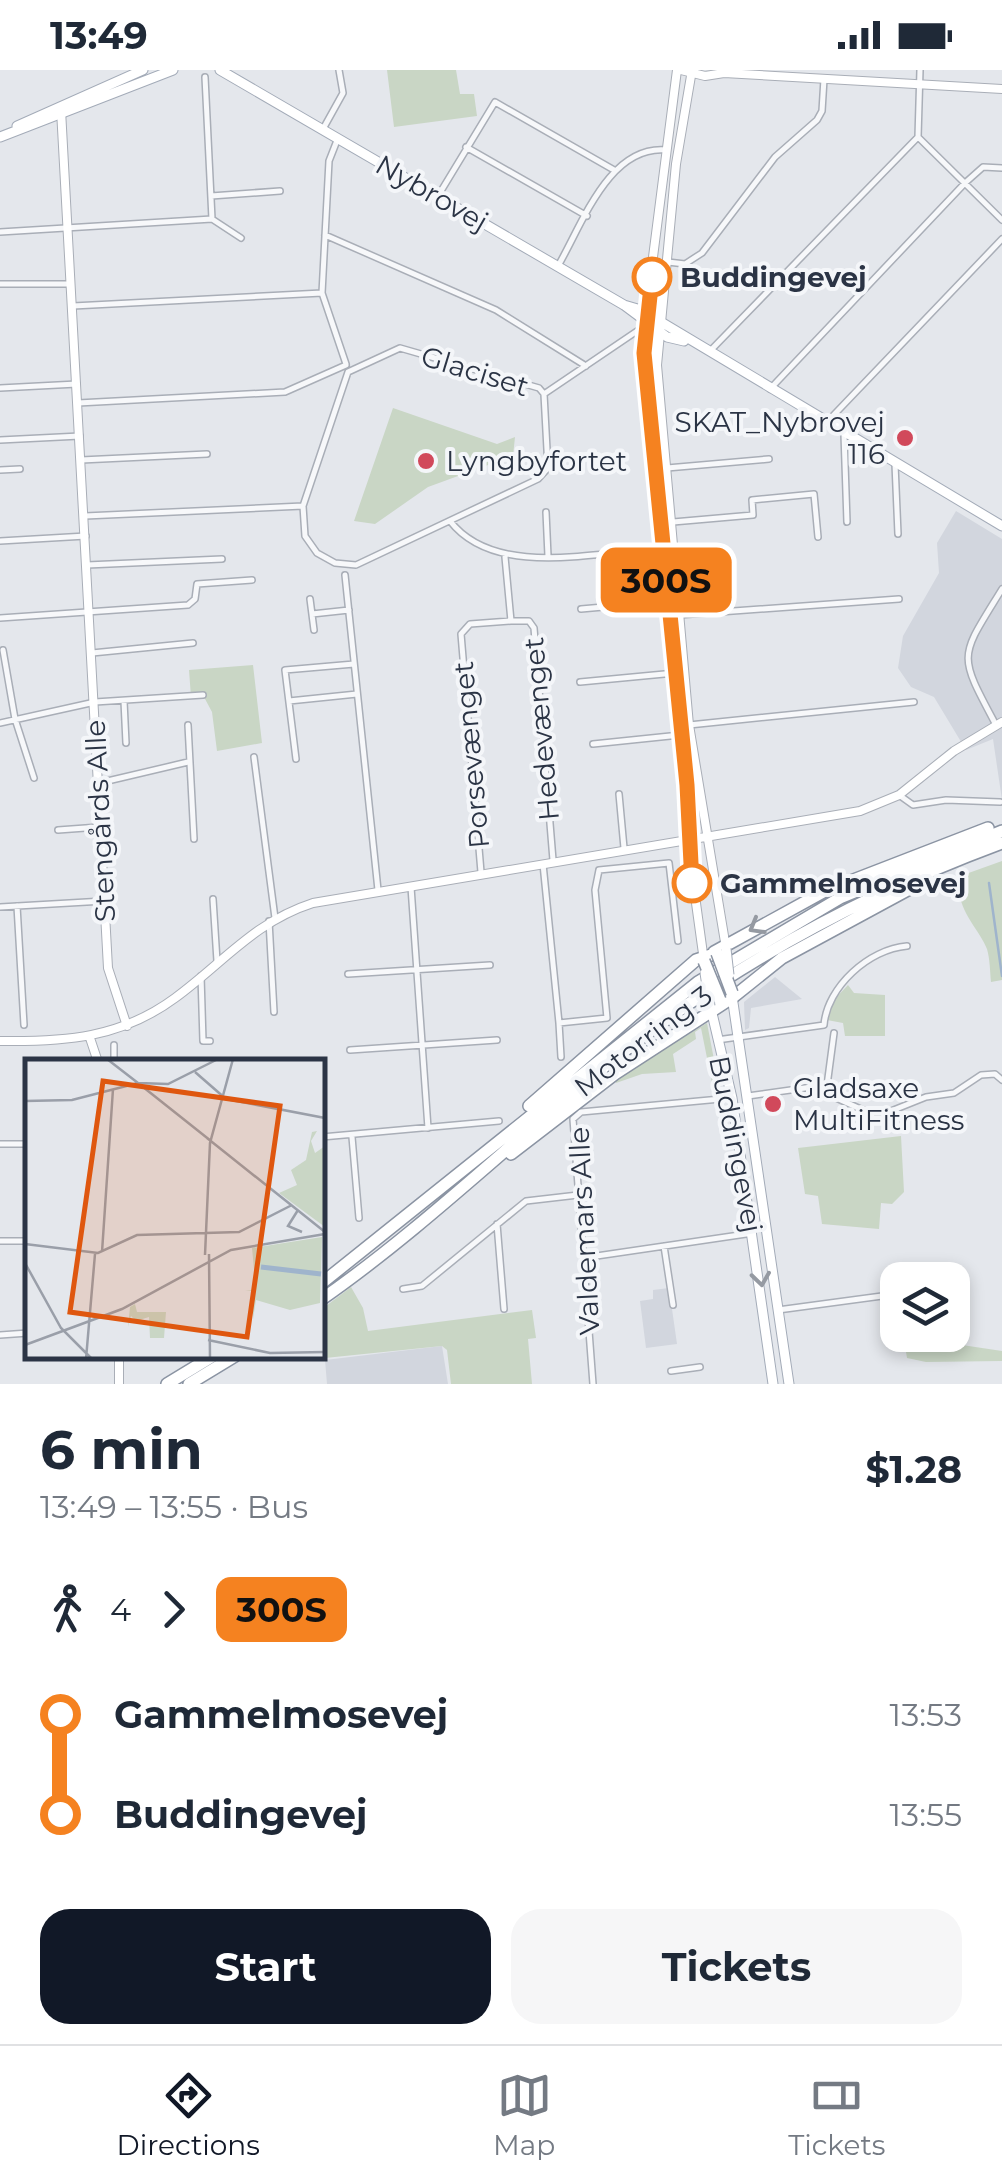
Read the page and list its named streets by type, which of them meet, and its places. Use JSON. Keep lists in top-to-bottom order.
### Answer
{
  "streets": {
    "highway": ["Motorring 3"],
    "main road": ["Nybrovej", "Buddingevej"],
    "street": [
      "Glaciset",
      "Hedevænget",
      "Porsevænget",
      "Stengårds Alle",
      "Valdemars Alle"
    ]
  },
  "crossings": [
    ["Nybrovej", "Buddingevej"],
    ["Glaciset", "Stengårds Alle"],
    ["Hedevænget", "Porsevænget"],
    ["Buddingevej", "Valdemars Alle"]
  ],
  "places": [
    "Buddingevej",
    "SKAT_Nybrovej 116",
    "Lyngbyfortet",
    "Gammelmosevej",
    "Gladsaxe MultiFitness"
  ],
  "lines": ["bus line 300S"],
  "page": {
    "status": "13:49",
    "on_map": "300S",
    "heading": ["6 min", "13:49 – 13:55 · Bus", "$1.28"],
    "legs": ["4", "300S"],
    "list": [
      {
        "name": "Gammelmosevej",
        "value": "13:53"
      },
      {
        "name": "Buddingevej",
        "value": "13:55"
      }
    ],
    "buttons": ["Start", "Tickets"],
    "tabs": ["Directions", "Map", "Tickets"]
  }
}
